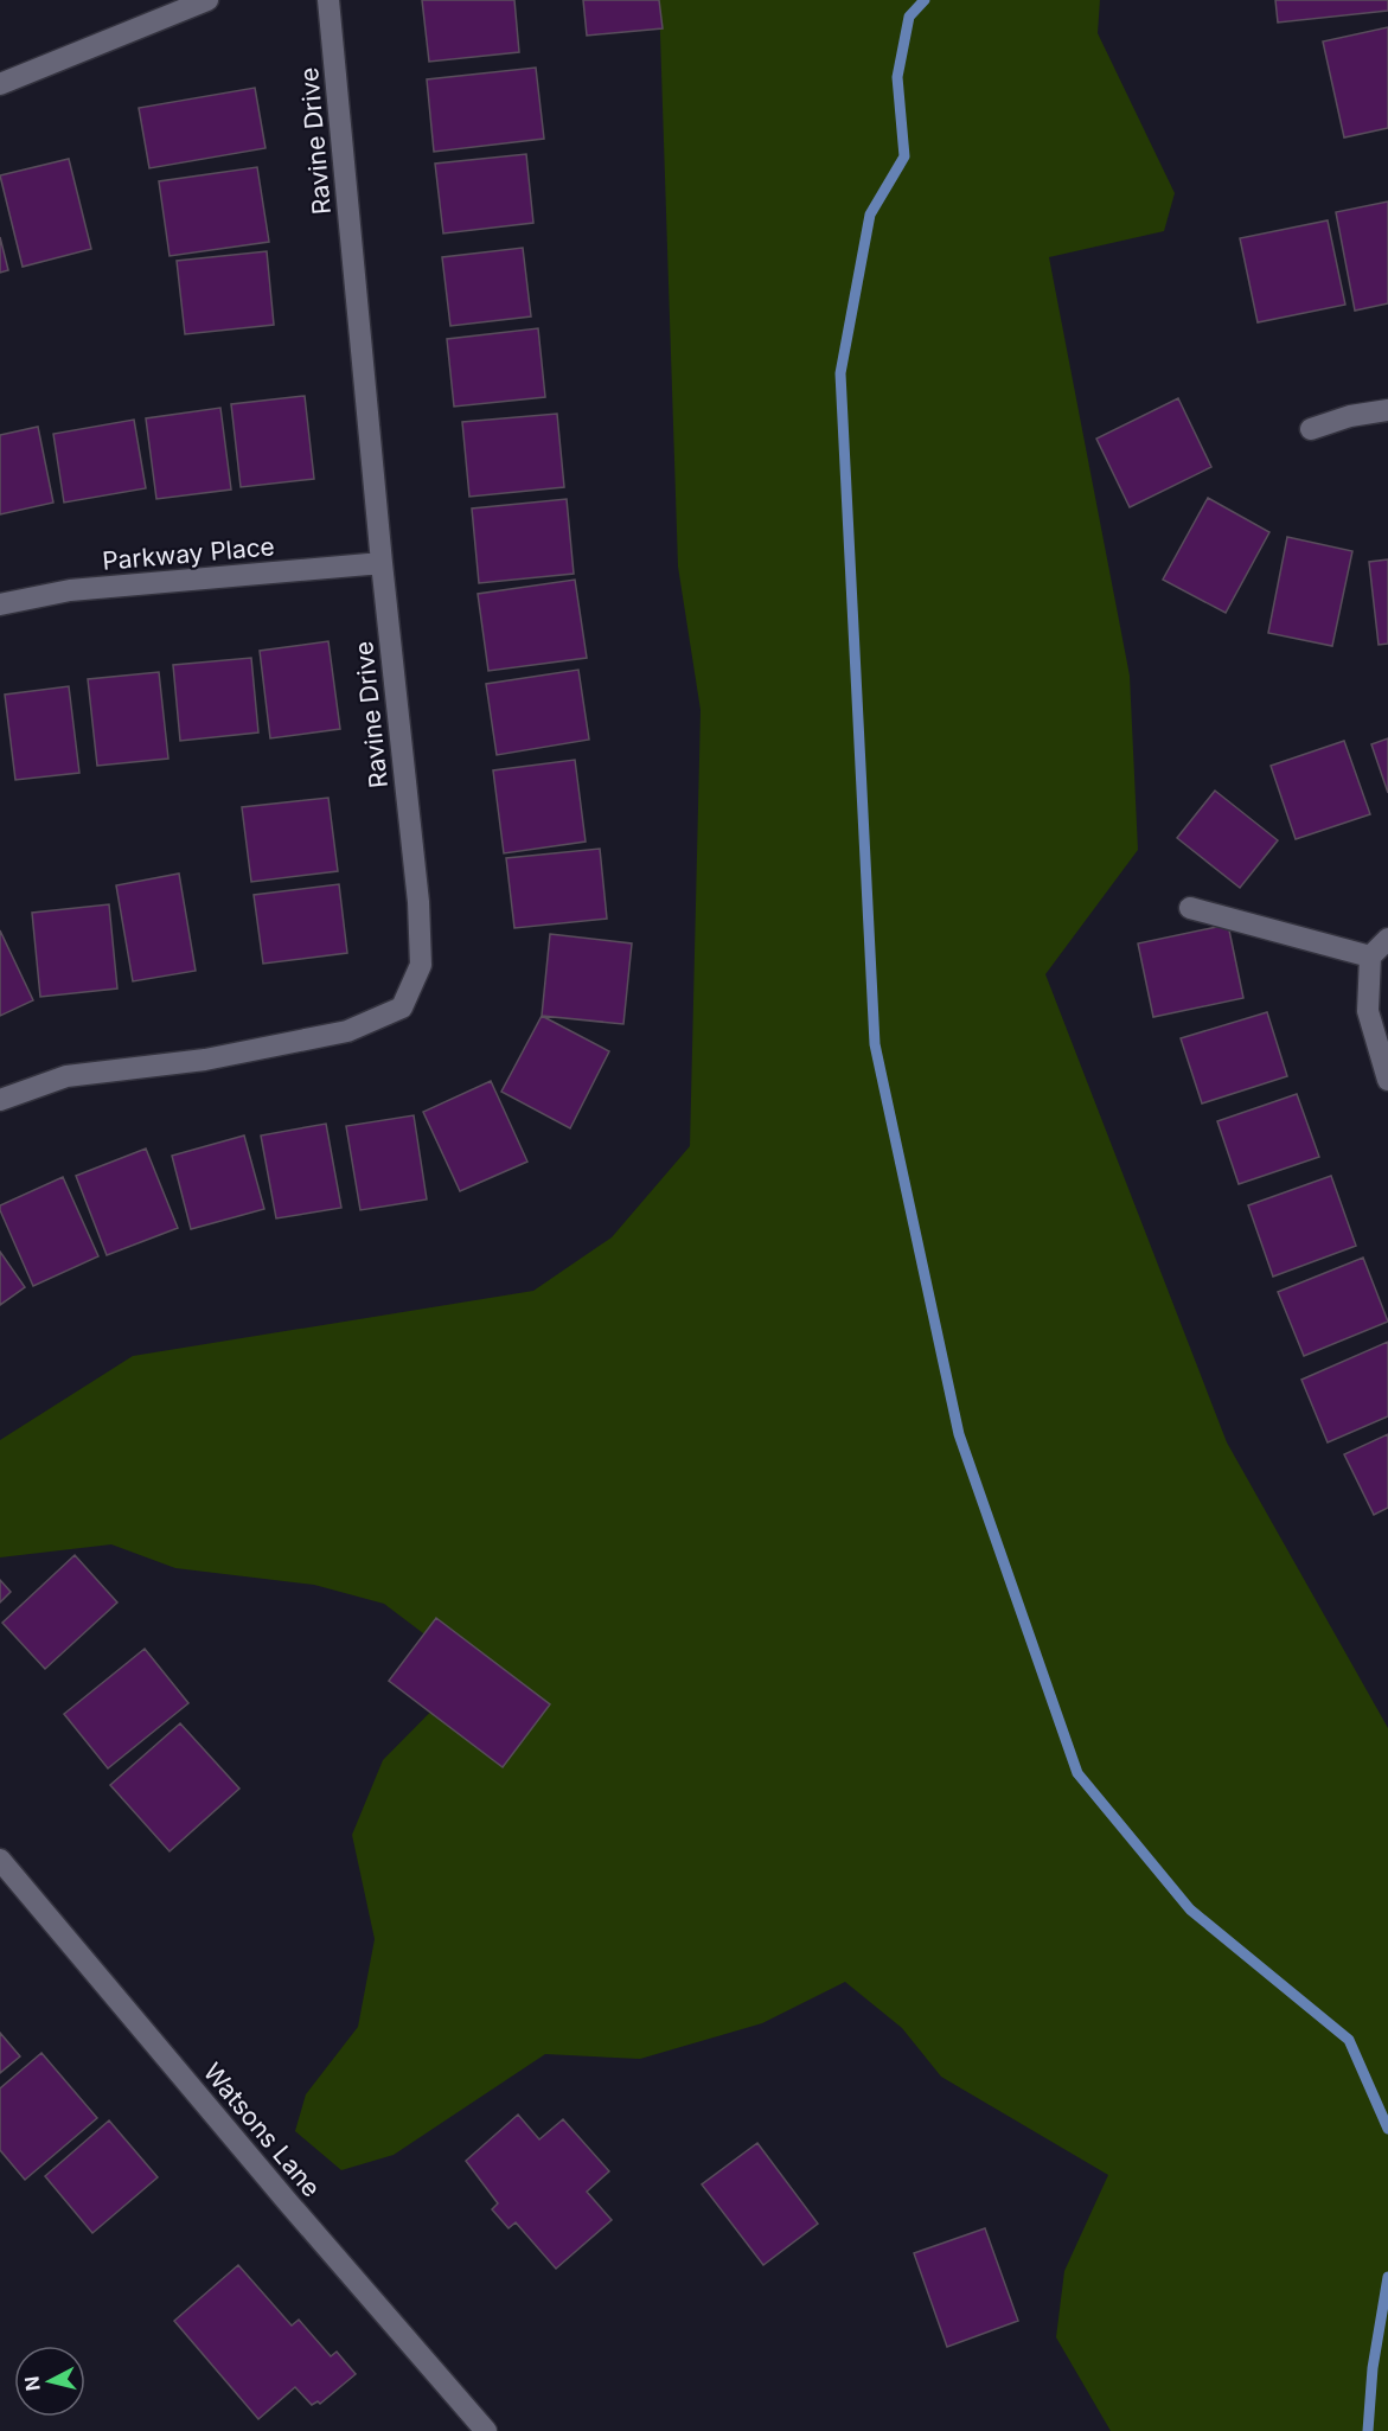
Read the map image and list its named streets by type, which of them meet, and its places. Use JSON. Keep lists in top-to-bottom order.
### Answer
{
  "streets": {
    "street": ["Ravine Drive", "Parkway Place", "Watsons Lane"]
  },
  "crossings": [
    ["Ravine Drive", "Parkway Place"]
  ],
  "north": "left"
}
